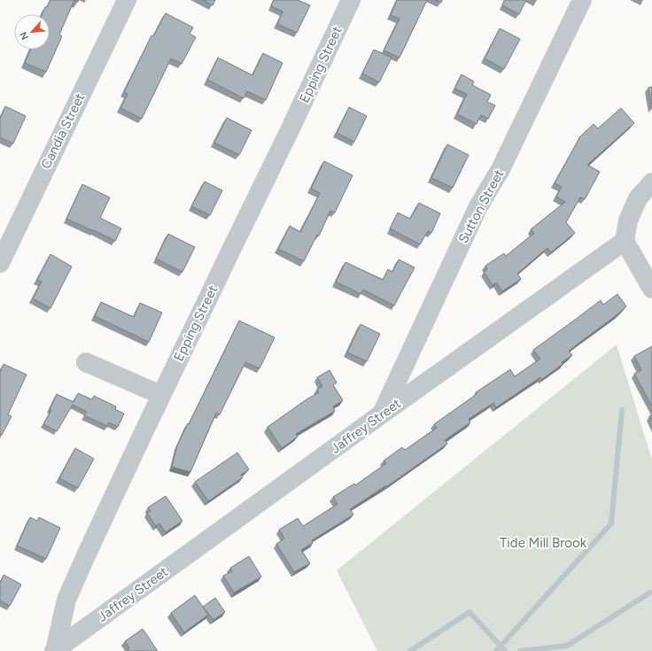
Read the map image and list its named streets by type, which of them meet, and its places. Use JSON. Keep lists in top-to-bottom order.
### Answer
{
  "streets": {
    "street": [
      "Epping Street",
      "Candia Street",
      "Sutton Street",
      "Jaffrey Street"
    ]
  },
  "crossings": [
    ["Epping Street", "Jaffrey Street"],
    ["Sutton Street", "Jaffrey Street"]
  ],
  "parks": ["Tide Mill Brook"],
  "north": "bottom left"
}
